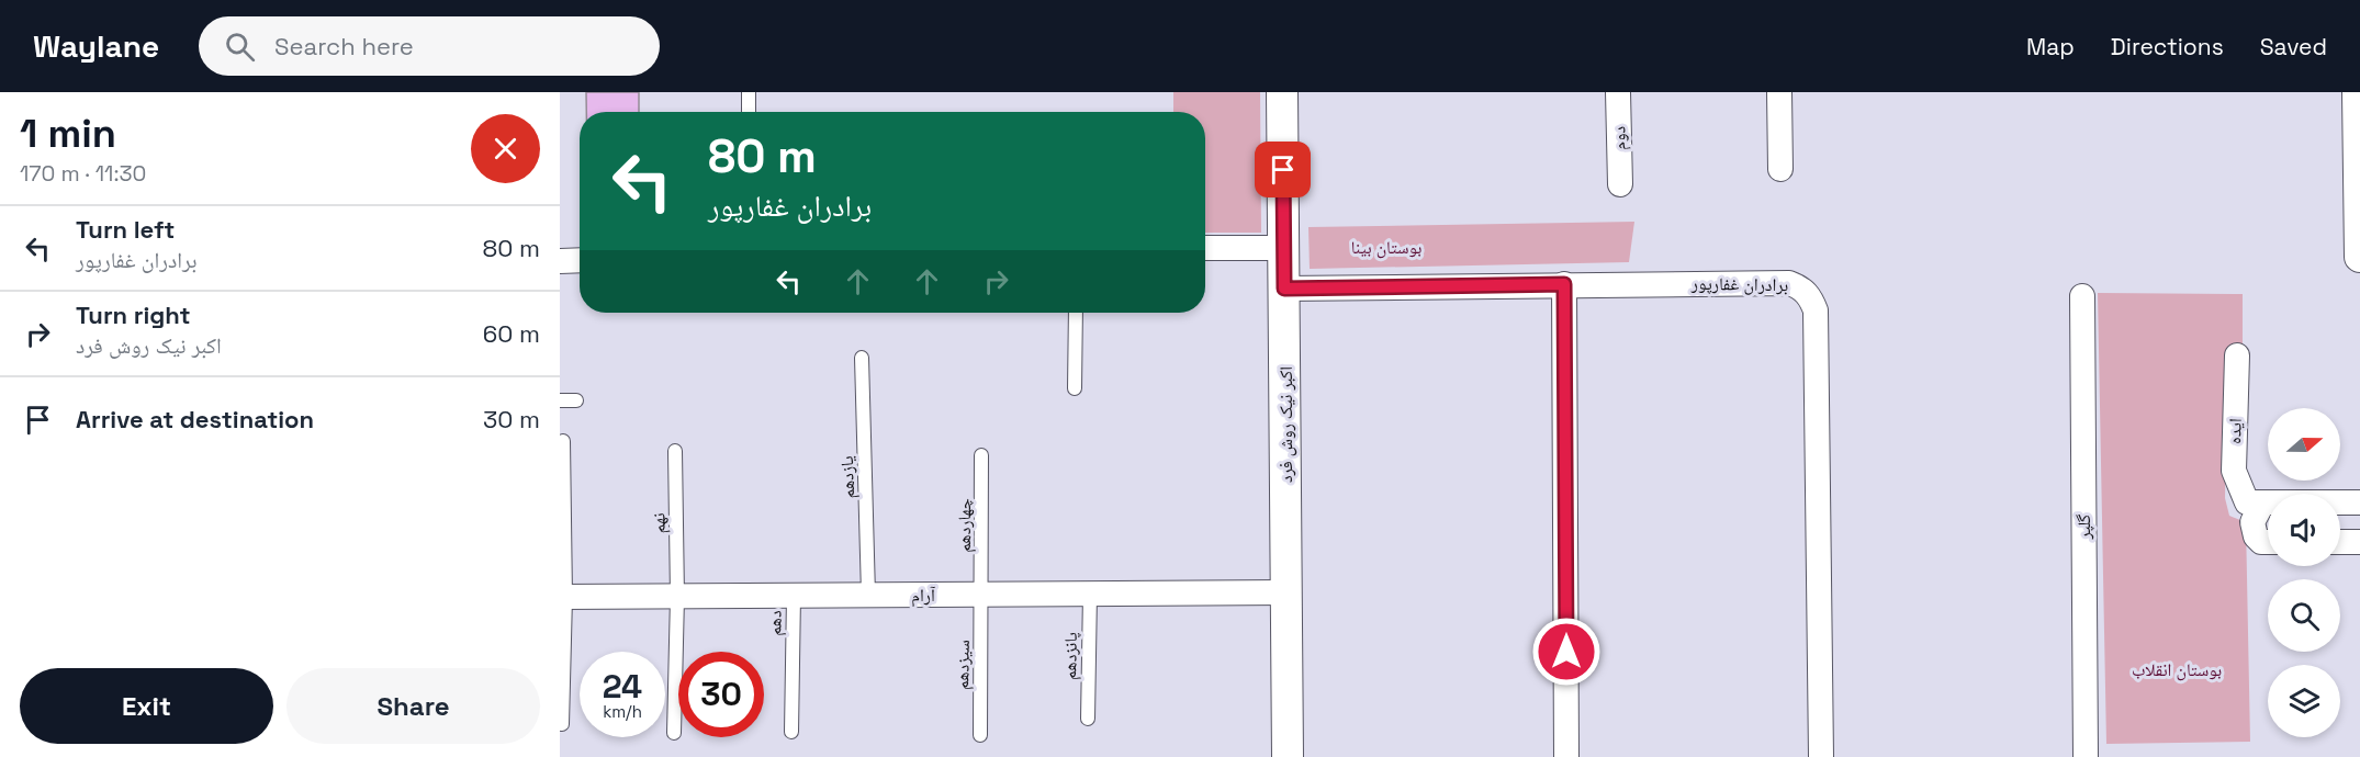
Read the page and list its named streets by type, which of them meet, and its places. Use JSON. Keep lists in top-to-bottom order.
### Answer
{
  "streets": {
    "street": [
      "دوم",
      "برادران غفارپور",
      "اکبر نیک روش فرد",
      "ایده",
      "گلپر",
      "آرام"
    ],
    "lane": [
      "یازدهم",
      "نهم",
      "چهاردهم",
      "دهم",
      "پانزدهم",
      "سیزدهم"
    ]
  },
  "crossings": [
    ["برادران غفارپور", "اکبر نیک روش فرد"],
    ["اکبر نیک روش فرد", "آرام"],
    ["یازدهم", "آرام"],
    ["نهم", "آرام"],
    ["چهاردهم", "آرام"],
    ["چهاردهم", "سیزدهم"],
    ["آرام", "دهم"],
    ["آرام", "پانزدهم"],
    ["آرام", "سیزدهم"]
  ],
  "parks": ["بوستان بینا", "بوستان انقلاب"],
  "north": "right",
  "page": {
    "header": "Waylane",
    "search": "Search here",
    "nav": ["Map", "Directions", "Saved"],
    "heading": ["1 min", "170 m · 11:30"],
    "turn": ["80 m", "برادران غفارپور"],
    "list": [
      {
        "name": "Turn left",
        "note": "برادران غفارپور",
        "value": "80 m"
      },
      {
        "name": "Turn right",
        "note": "اکبر نیک روش فرد",
        "value": "60 m"
      },
      {
        "name": "Arrive at destination",
        "value": "30 m"
      }
    ],
    "speed": "24 km/h",
    "limit": "30",
    "buttons": ["Exit", "Share"]
  }
}
